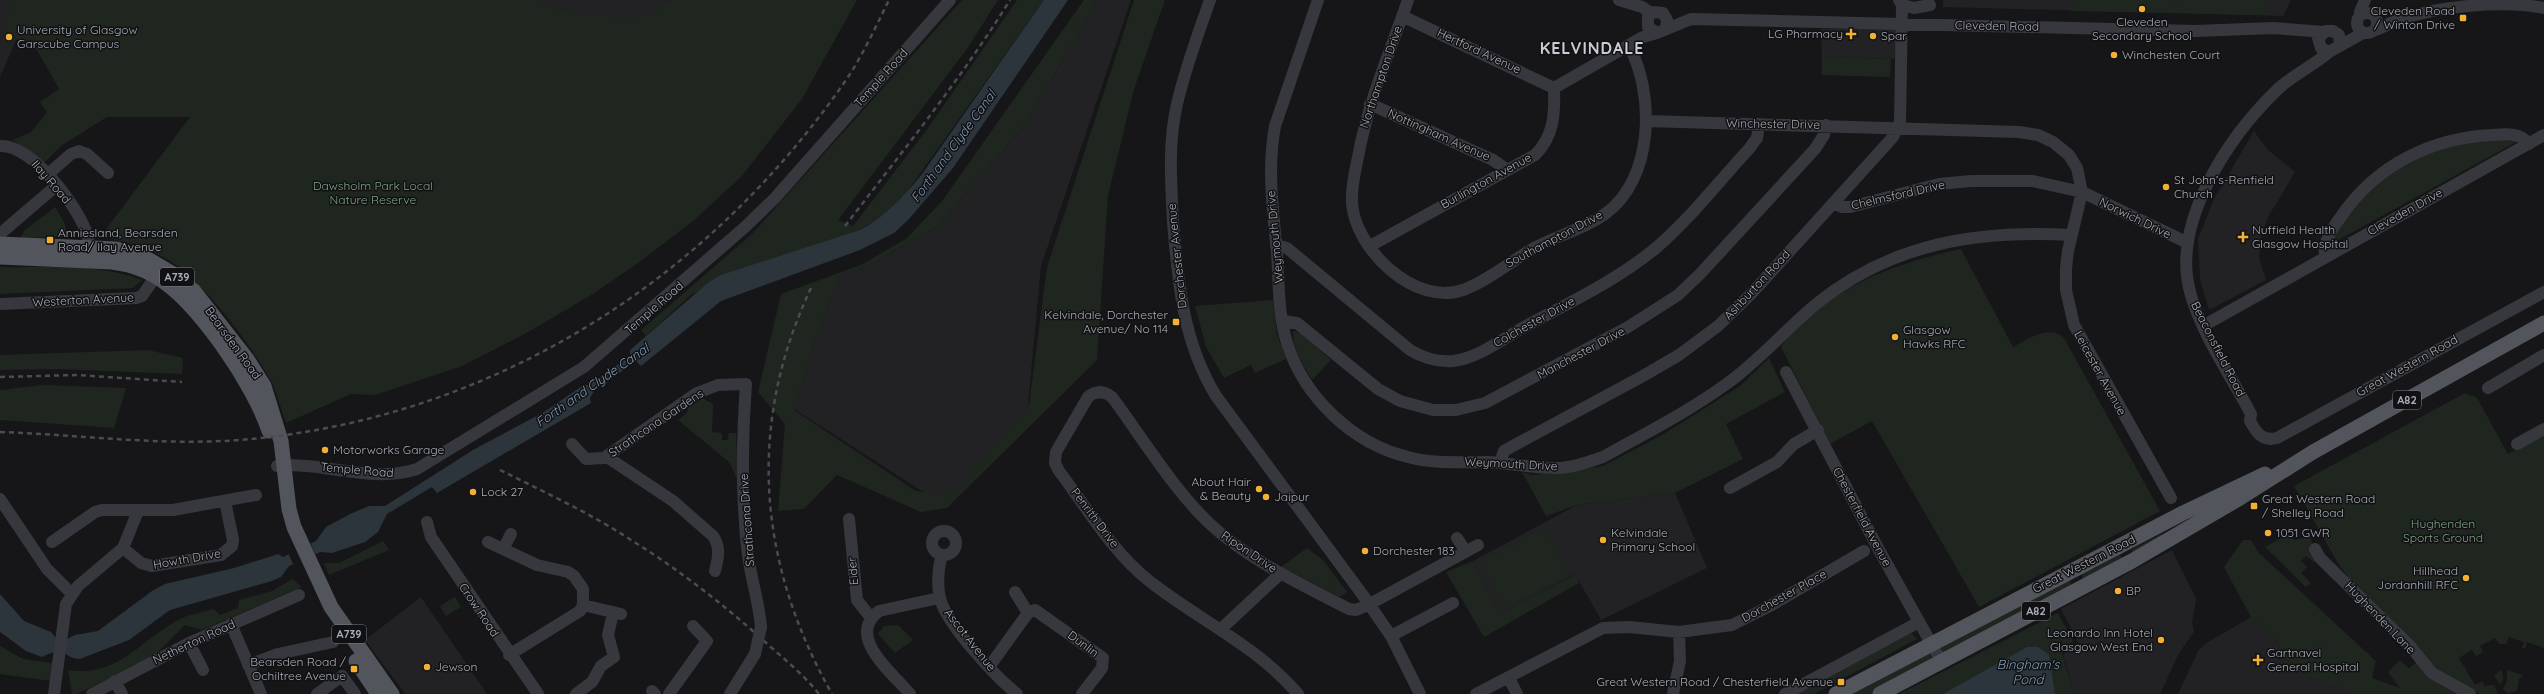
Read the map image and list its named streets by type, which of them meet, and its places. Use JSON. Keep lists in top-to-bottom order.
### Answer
{
  "streets": {
    "main road": [
      "A739",
      "Bearsden Road",
      "Great Western Road",
      "A82"
    ],
    "street": [
      "Cleveden Road",
      "Hertford Avenue",
      "Northampton Drive",
      "Temple Road",
      "Winchester Drive",
      "Nottingham Avenue",
      "Burlington Avenue",
      "Ilay Road",
      "Chelmsford Drive",
      "Cleveden Drive",
      "Norwich Drive",
      "Weymouth Drive",
      "Southampton Drive",
      "Dorchester Avenue",
      "Ashburton Road",
      "Westerton Avenue",
      "Colchester Drive",
      "Beaconsfield Road",
      "Manchester Drive",
      "Leicester Avenue",
      "Strathcona Gardens",
      "Chesterfield Avenue",
      "Penrith Drive",
      "Strathcona Drive",
      "Ripon Drive",
      "Howth Drive",
      "Eider",
      "Dorchester Place",
      "Crow Road",
      "Hughenden Lane",
      "Ascot Avenue",
      "Netherton Road",
      "Dunlin"
    ]
  },
  "crossings": [
    ["Cleveden Road", "Beaconsfield Road"],
    ["Hertford Avenue", "Northampton Drive"],
    ["Hertford Avenue", "Burlington Avenue"],
    ["Northampton Drive", "Nottingham Avenue"],
    ["Northampton Drive", "Burlington Avenue"],
    ["Northampton Drive", "Southampton Drive"],
    ["Temple Road", "Bearsden Road"],
    ["Winchester Drive", "Southampton Drive"],
    ["Winchester Drive", "Ashburton Road"],
    ["Winchester Drive", "Colchester Drive"],
    ["Winchester Drive", "Manchester Drive"],
    ["Winchester Drive", "Leicester Avenue"],
    ["Nottingham Avenue", "Burlington Avenue"],
    ["Burlington Avenue", "Southampton Drive"],
    ["Ilay Road", "Bearsden Road"],
    ["Chelmsford Drive", "Norwich Drive"],
    ["Chelmsford Drive", "Ashburton Road"],
    ["Chelmsford Drive", "Leicester Avenue"],
    ["Cleveden Drive", "Beaconsfield Road"],
    ["Norwich Drive", "Beaconsfield Road"],
    ["Norwich Drive", "Leicester Avenue"],
    ["Weymouth Drive", "Ashburton Road"],
    ["Weymouth Drive", "Colchester Drive"],
    ["Weymouth Drive", "Manchester Drive"],
    ["Weymouth Drive", "Leicester Avenue"],
    ["Dorchester Avenue", "Ripon Drive"],
    ["Ashburton Road", "Leicester Avenue"],
    ["Westerton Avenue", "Bearsden Road"],
    ["Beaconsfield Road", "Great Western Road"],
    ["Great Western Road", "Chesterfield Avenue"],
    ["Strathcona Gardens", "Strathcona Drive"],
    ["Penrith Drive", "Ripon Drive"]
  ],
  "districts": ["KELVINDALE"],
  "water": ["Forth and Clyde Canal", "Bingham's Pond"],
  "parks": ["Dawsholm Park Local Nature Reserve", "Hughenden Sports Ground"],
  "places": {
    "other": [
      "Cleveden Secondary School",
      "Spar",
      "University of Glasgow Garscube Campus",
      "Winchesten Court",
      "St John’s-Renfield Church",
      "Glasgow Hawks RFC",
      "Motorworks Garage",
      "About Hair & Beauty",
      "Lock 27",
      "Jaipur",
      "1051 GWR",
      "Kelvindale Primary School",
      "Dorchester 183",
      "Hillhead Jordanhill RFC",
      "BP",
      "Leonardo Inn Hotel Glasgow West End",
      "Jewson"
    ],
    "transit": [
      "Cleveden Road / Winton Drive",
      "Anniesland, Bearsden Road/ Ilay Avenue",
      "Kelvindale, Dorchester Avenue/ No 114",
      "Great Western Road / Shelley Road",
      "Bearsden Road / Ochiltree Avenue",
      "Great Western Road / Chesterfield Avenue"
    ],
    "health": ["LG Pharmacy", "Nuffield Health Glasgow Hospital", "Gartnavel General Hospital"]
  }
}
